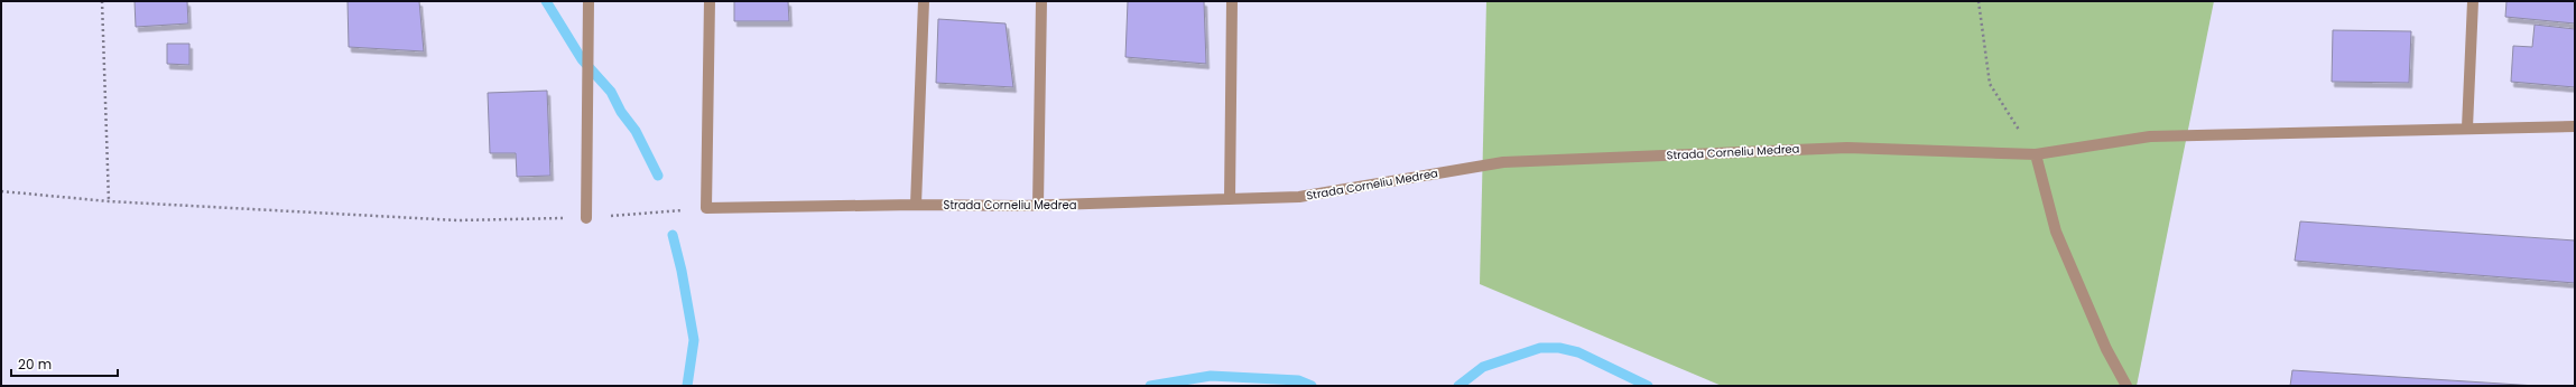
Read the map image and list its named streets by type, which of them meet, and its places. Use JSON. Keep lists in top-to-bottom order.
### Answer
{
  "streets": {
    "street": ["Strada Corneliu Medrea"]
  },
  "scale_bar": "20 m"
}
